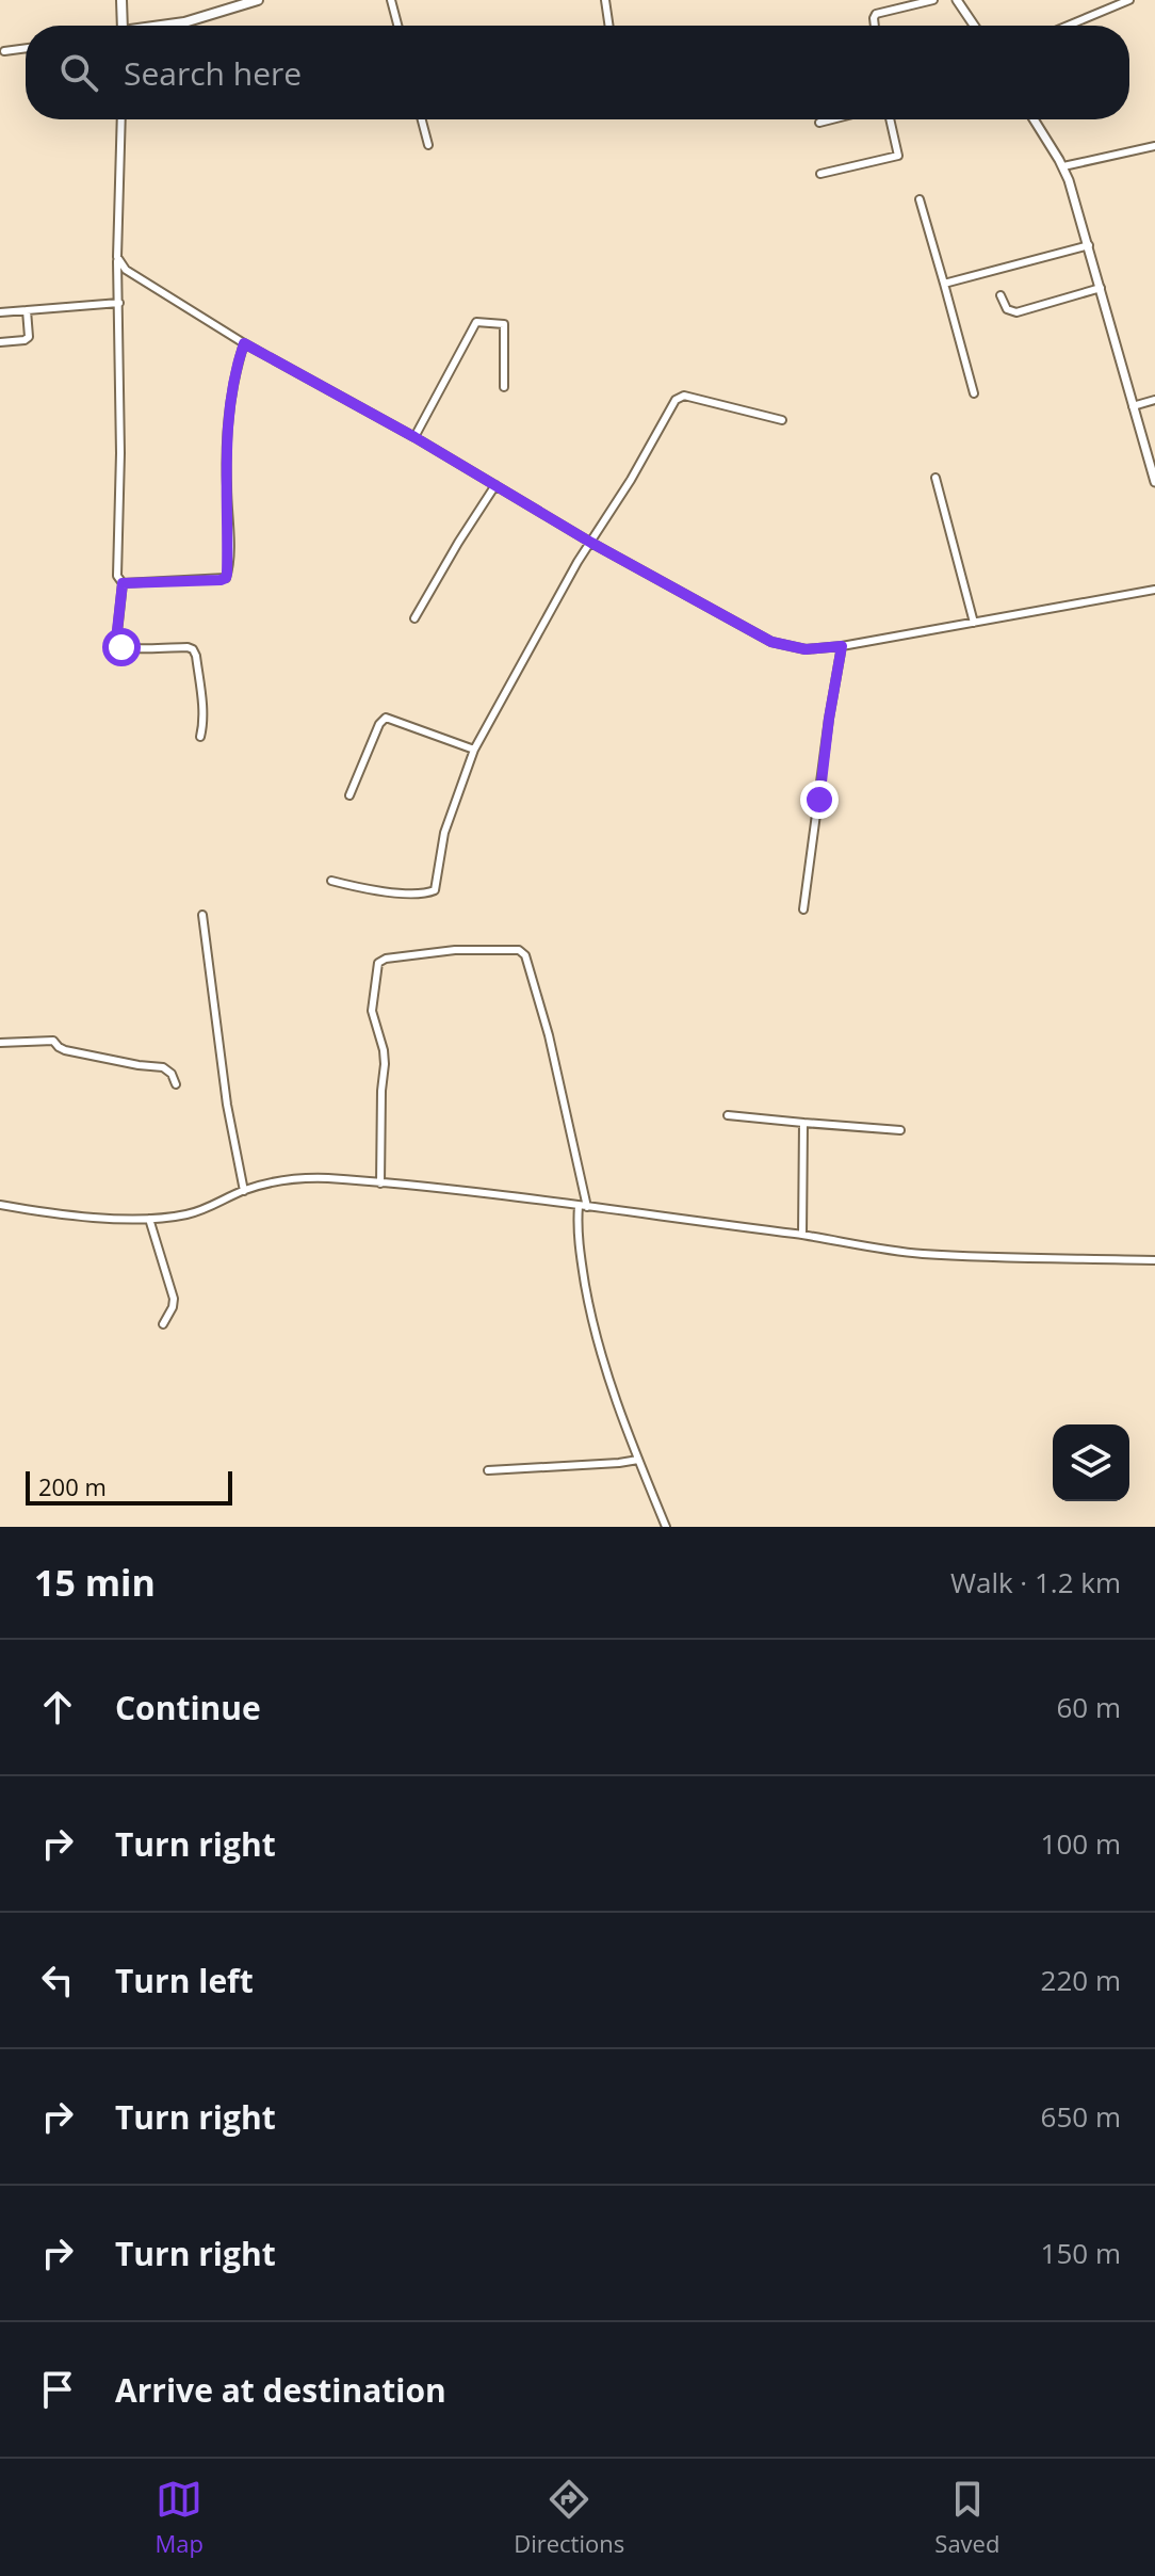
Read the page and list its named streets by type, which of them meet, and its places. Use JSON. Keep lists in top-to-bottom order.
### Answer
{
  "scale_bar": "200 m",
  "page": {
    "search": "Search here",
    "scale": "200 m",
    "heading": ["15 min", "Walk · 1.2 km"],
    "list": [
      ["Continue", "60 m"],
      ["Turn right", "100 m"],
      ["Turn left", "220 m"],
      ["Turn right", "650 m"],
      ["Turn right", "150 m"],
      "Arrive at destination"
    ],
    "nav": ["Map", "Directions", "Saved"]
  }
}
